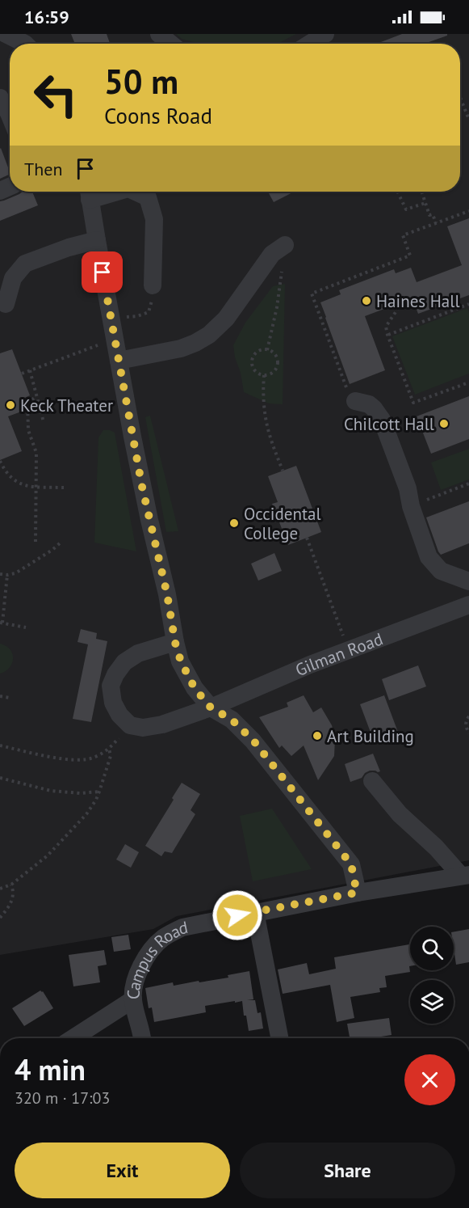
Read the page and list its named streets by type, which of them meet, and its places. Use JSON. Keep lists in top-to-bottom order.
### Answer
{
  "streets": {
    "street": ["Gilman Road", "Campus Road"]
  },
  "places": [
    "Haines Hall",
    "Keck Theater",
    "Chilcott Hall",
    "Occidental College",
    "Art Building"
  ],
  "page": {
    "status": "16:59",
    "turn": ["50 m", "Coons Road"],
    "then": "Then",
    "heading": ["4 min", "320 m · 17:03"],
    "buttons": ["Exit", "Share"]
  }
}
